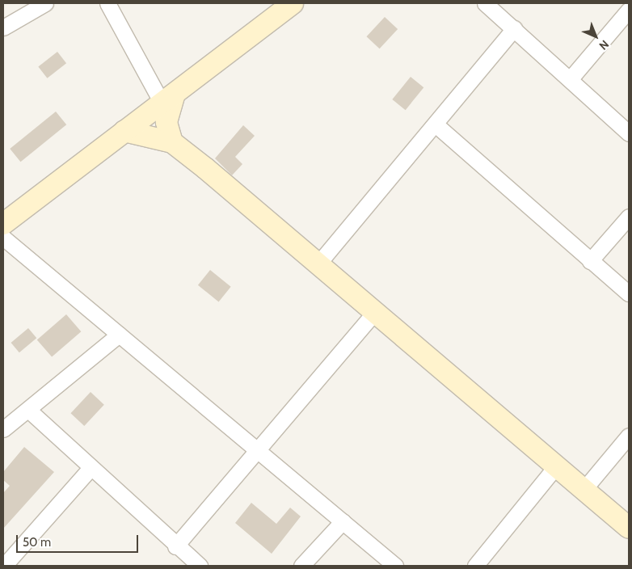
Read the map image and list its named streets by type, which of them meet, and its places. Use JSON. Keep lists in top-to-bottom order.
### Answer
{
  "scale_bar": "50 m",
  "north": "bottom right"
}
